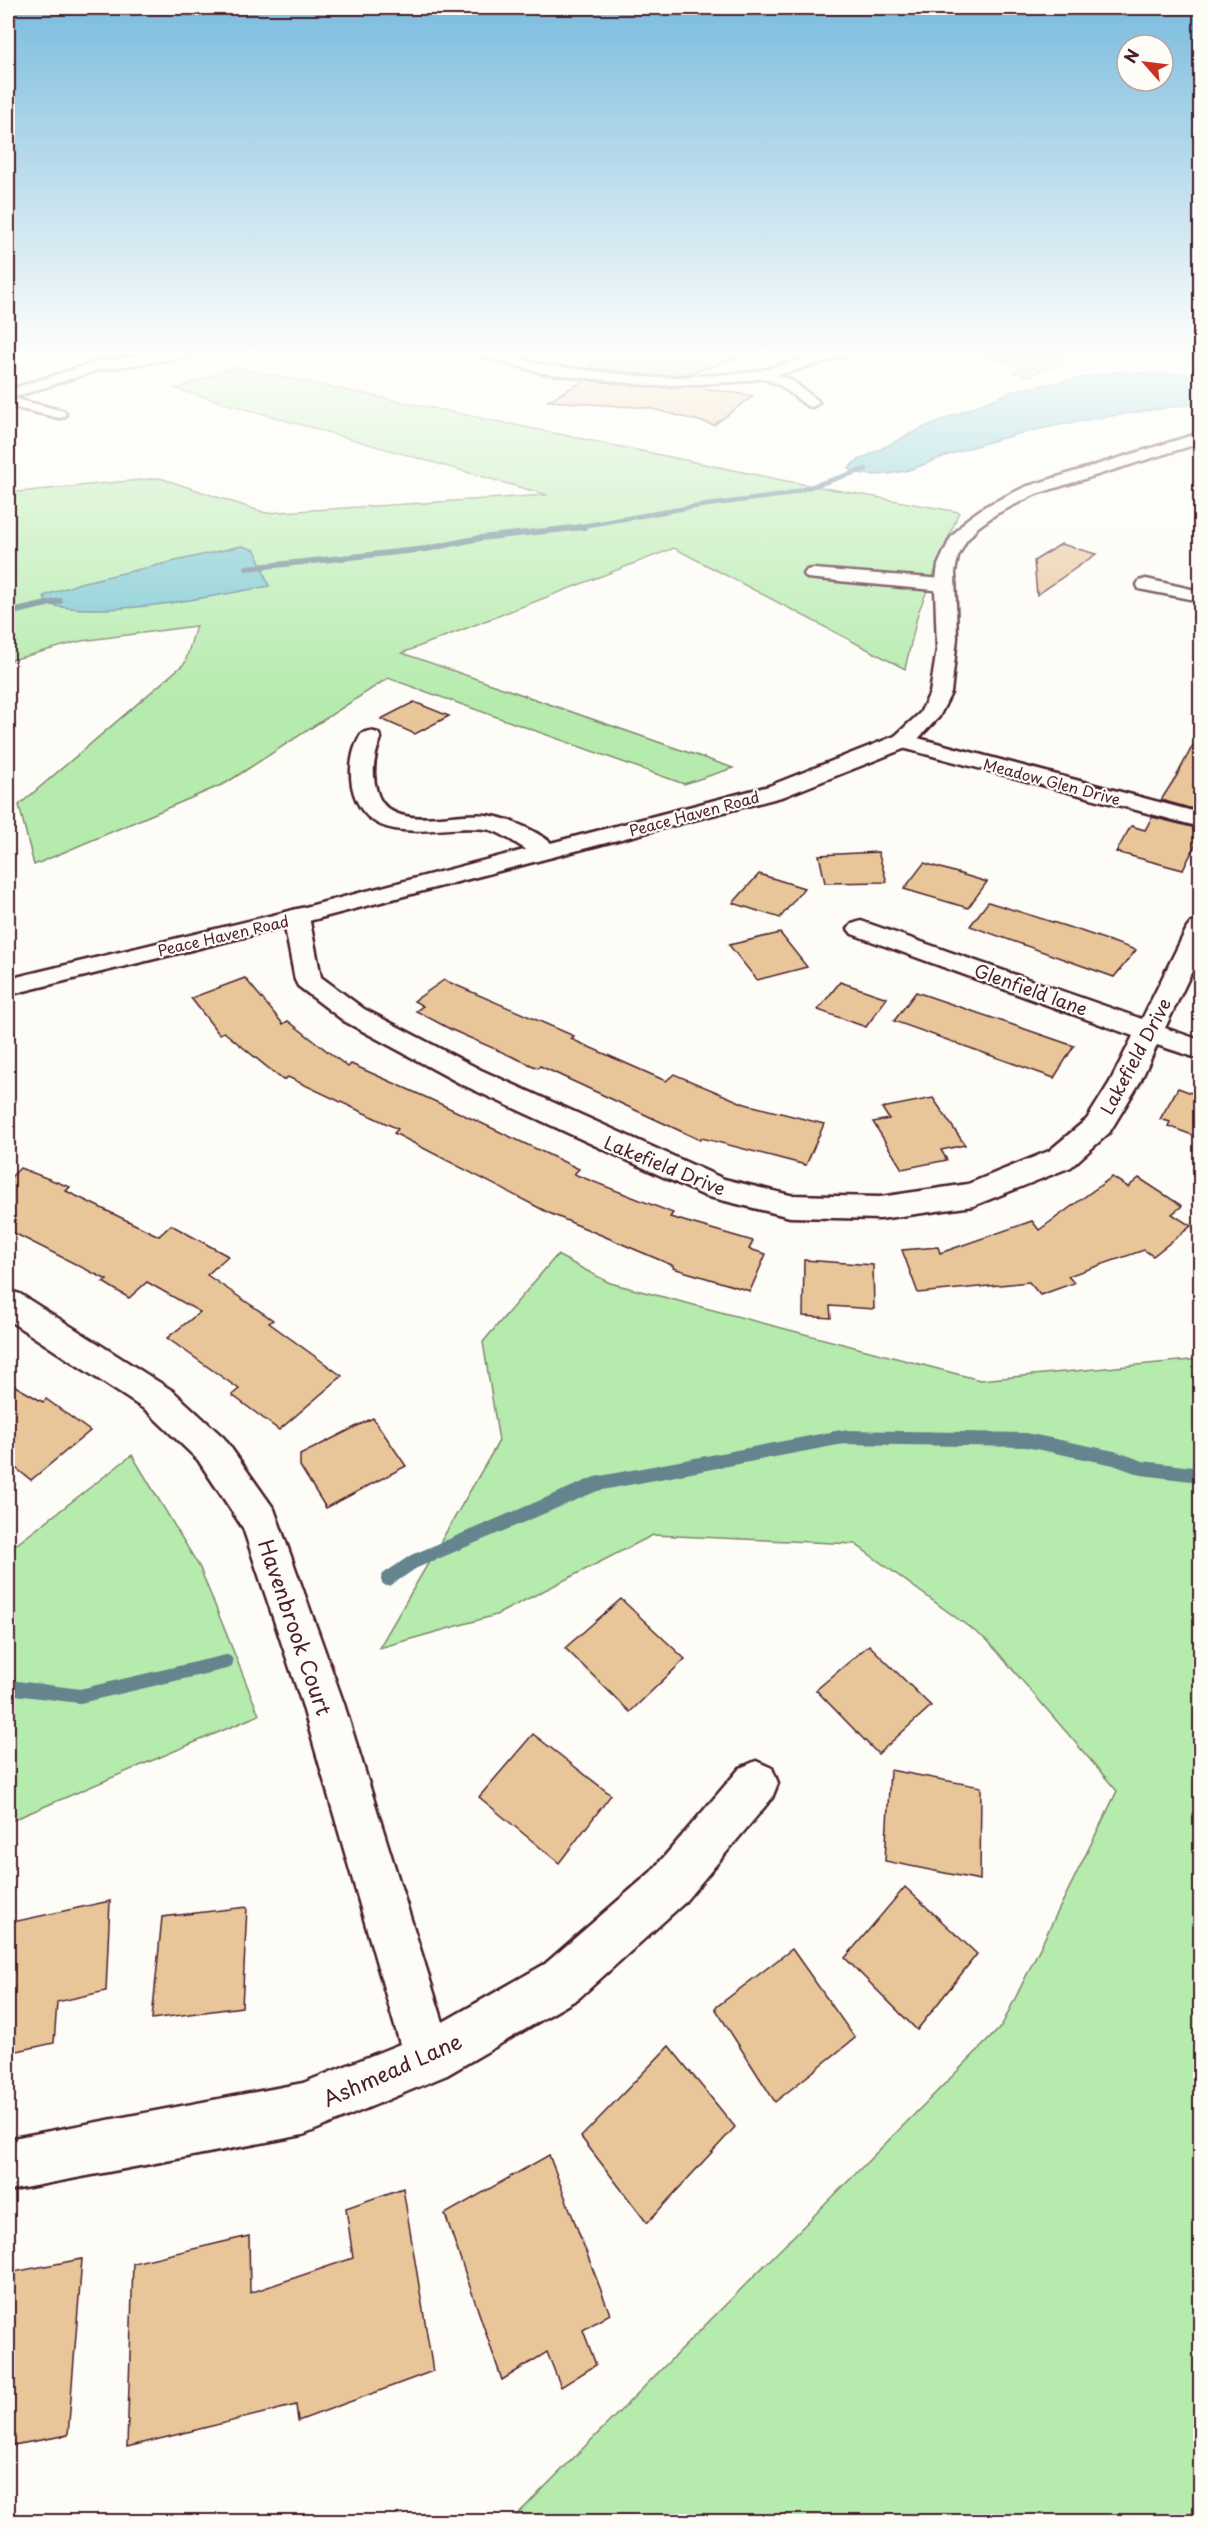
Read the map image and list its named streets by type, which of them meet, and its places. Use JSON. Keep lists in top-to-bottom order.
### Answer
{
  "streets": {
    "street": [
      "Meadow Glen Drive",
      "Peace Haven Road",
      "Glenfield lane",
      "Lakefield Drive",
      "Havenbrook Court",
      "Ashmead Lane"
    ]
  },
  "crossings": [
    ["Meadow Glen Drive", "Peace Haven Road"],
    ["Peace Haven Road", "Lakefield Drive"],
    ["Glenfield lane", "Lakefield Drive"],
    ["Havenbrook Court", "Ashmead Lane"]
  ],
  "north": "top left"
}
